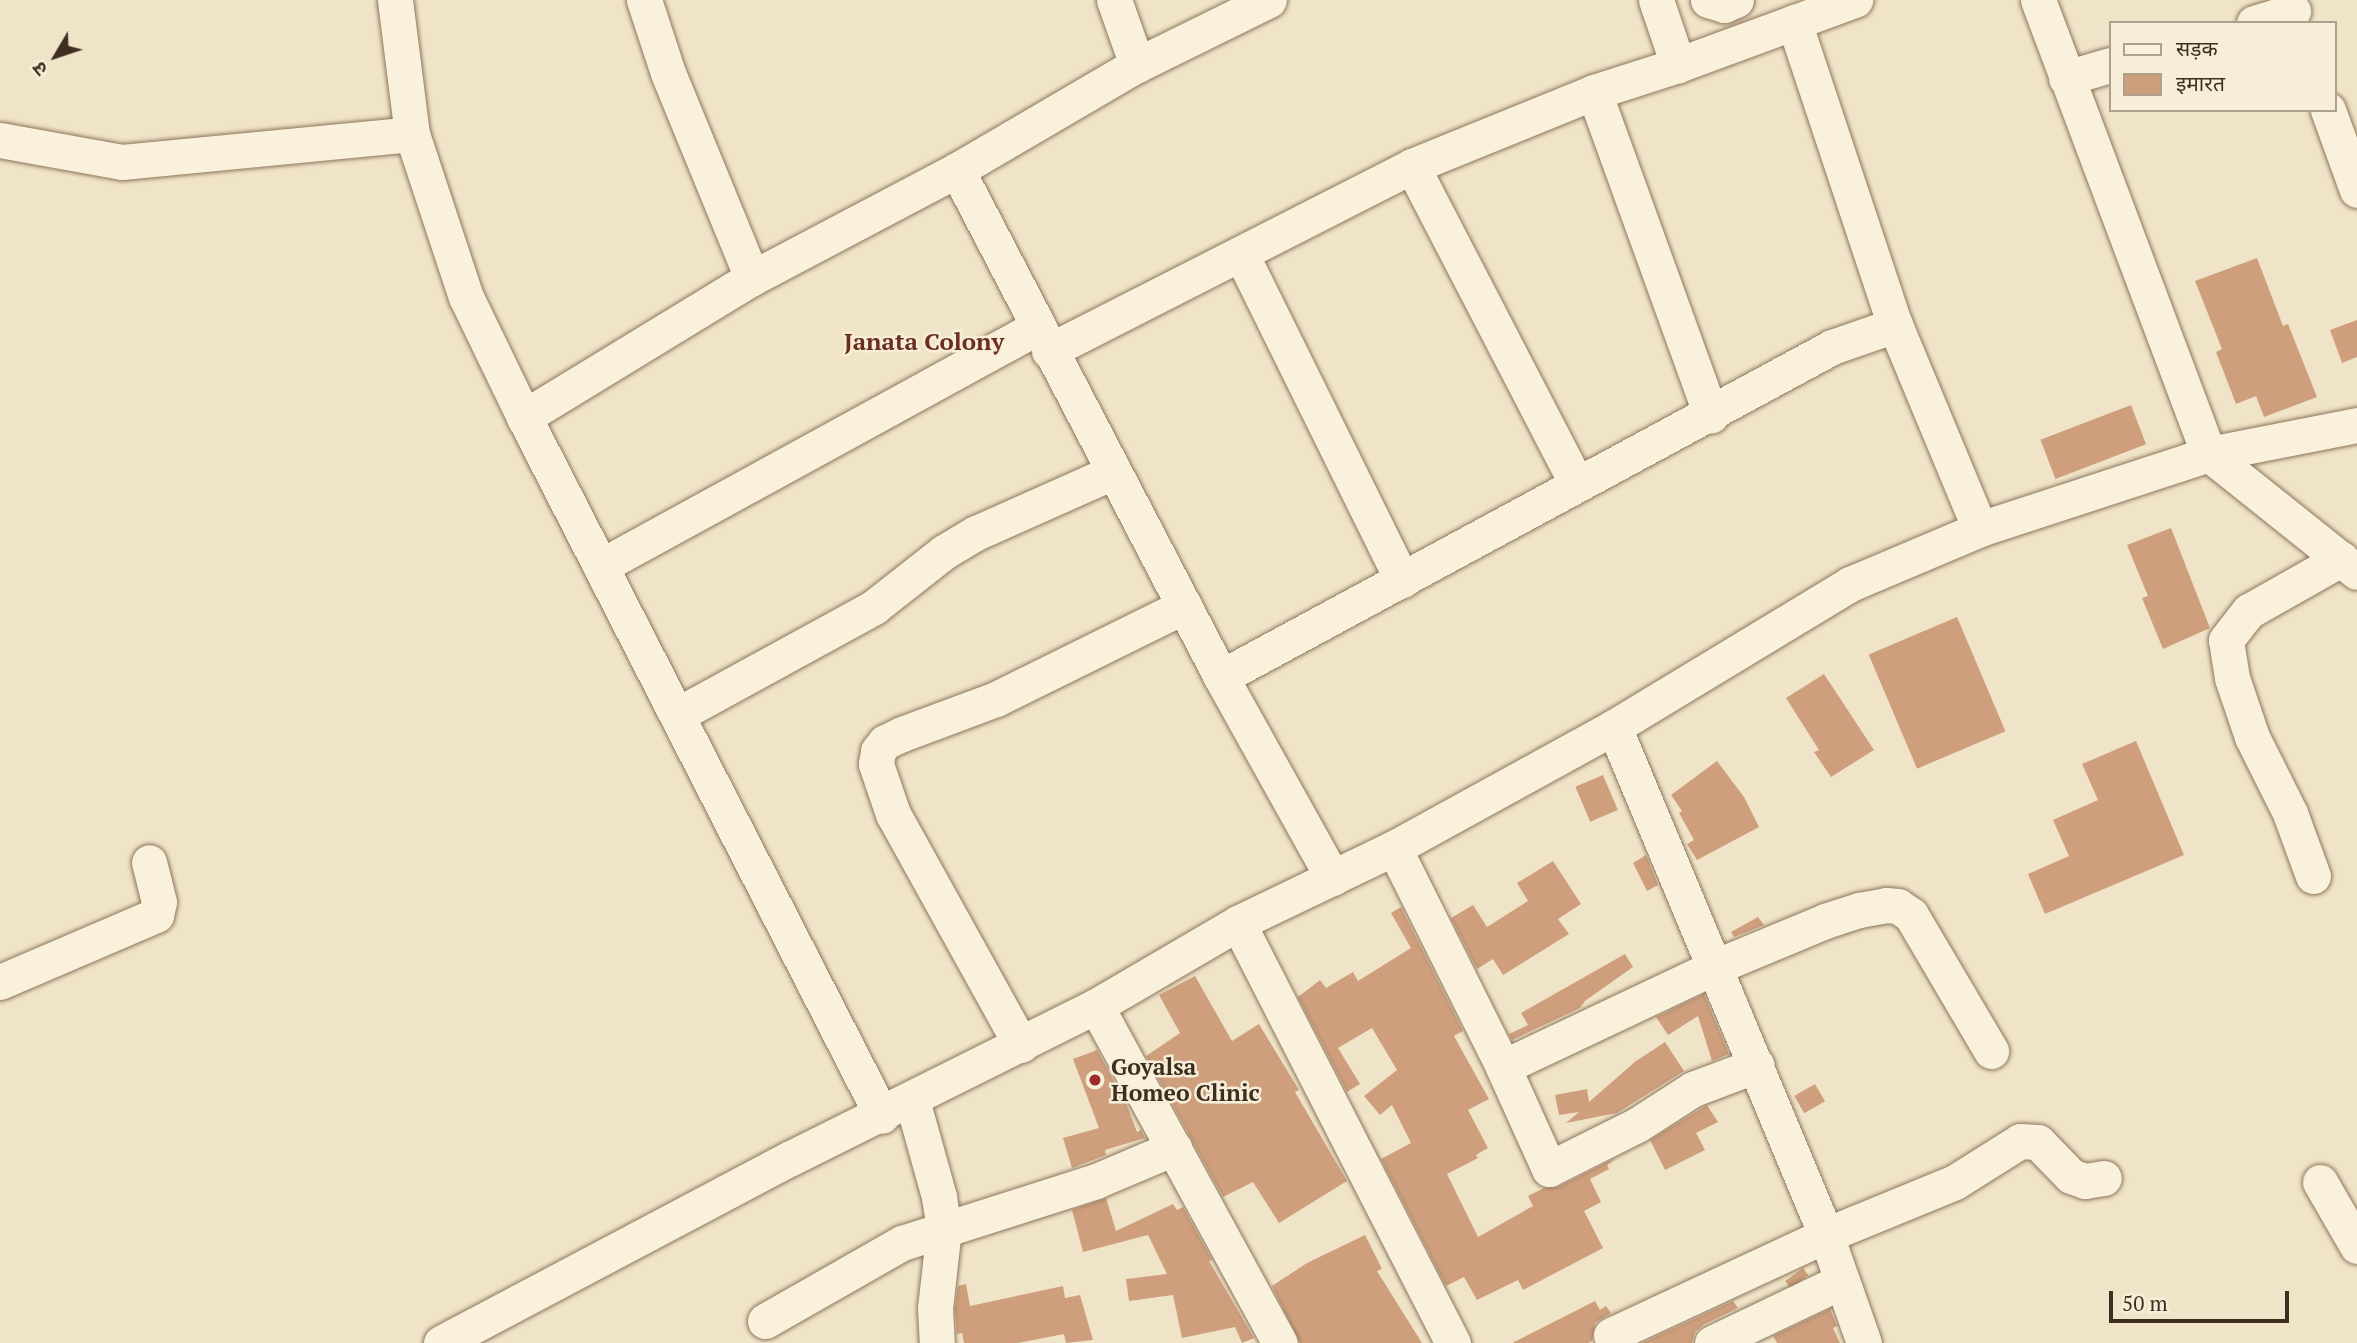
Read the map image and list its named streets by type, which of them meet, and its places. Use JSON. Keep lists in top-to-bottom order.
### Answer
{
  "districts": ["Janata Colony"],
  "places": ["Goyalsa Homeo Clinic"],
  "legend": ["सड़क", "इमारत"],
  "scale_bar": "50 m",
  "north": "bottom left"
}
